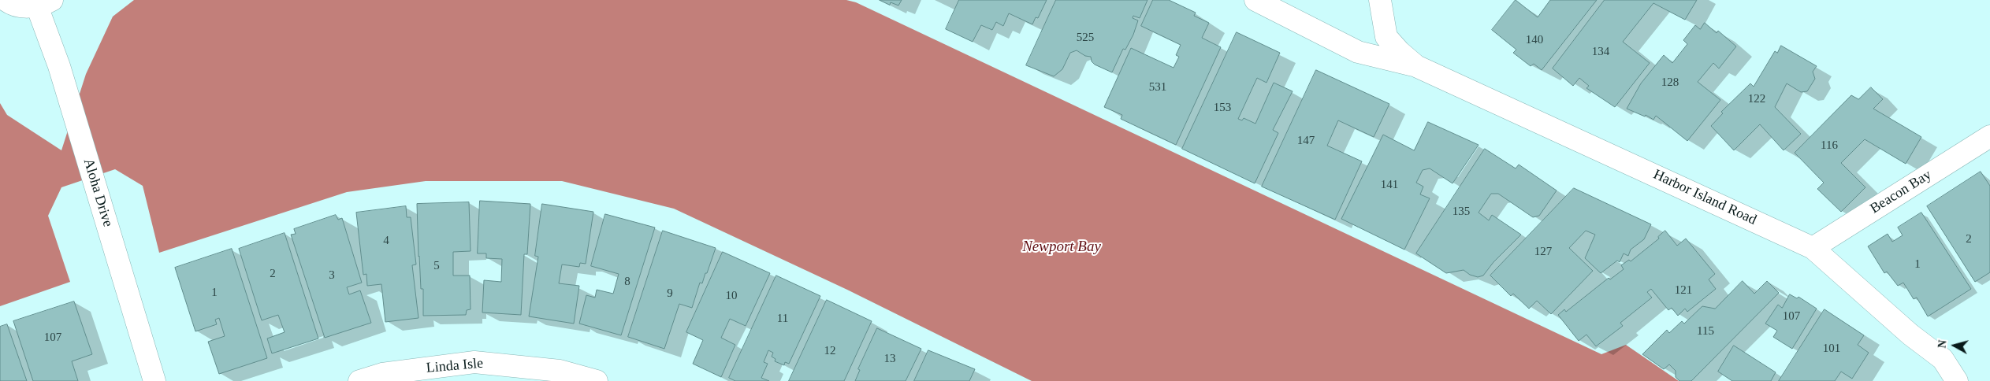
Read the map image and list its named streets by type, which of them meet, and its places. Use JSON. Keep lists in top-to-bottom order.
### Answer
{
  "streets": {
    "street": [
      "Beacon Bay",
      "Aloha Drive",
      "Harbor Island Road",
      "Linda Isle"
    ]
  },
  "crossings": [
    ["Beacon Bay", "Harbor Island Road"]
  ],
  "water": ["Newport Bay"],
  "house_numbers": [
    "525",
    "140",
    "134",
    "128",
    "531",
    "122",
    "153",
    "147",
    "116",
    "141",
    "135",
    "2",
    "4",
    "127",
    "1",
    "5",
    "2",
    "3",
    "8",
    "121",
    "1",
    "9",
    "10",
    "107",
    "11",
    "115",
    "107",
    "101",
    "12",
    "13"
  ],
  "north": "left"
}
